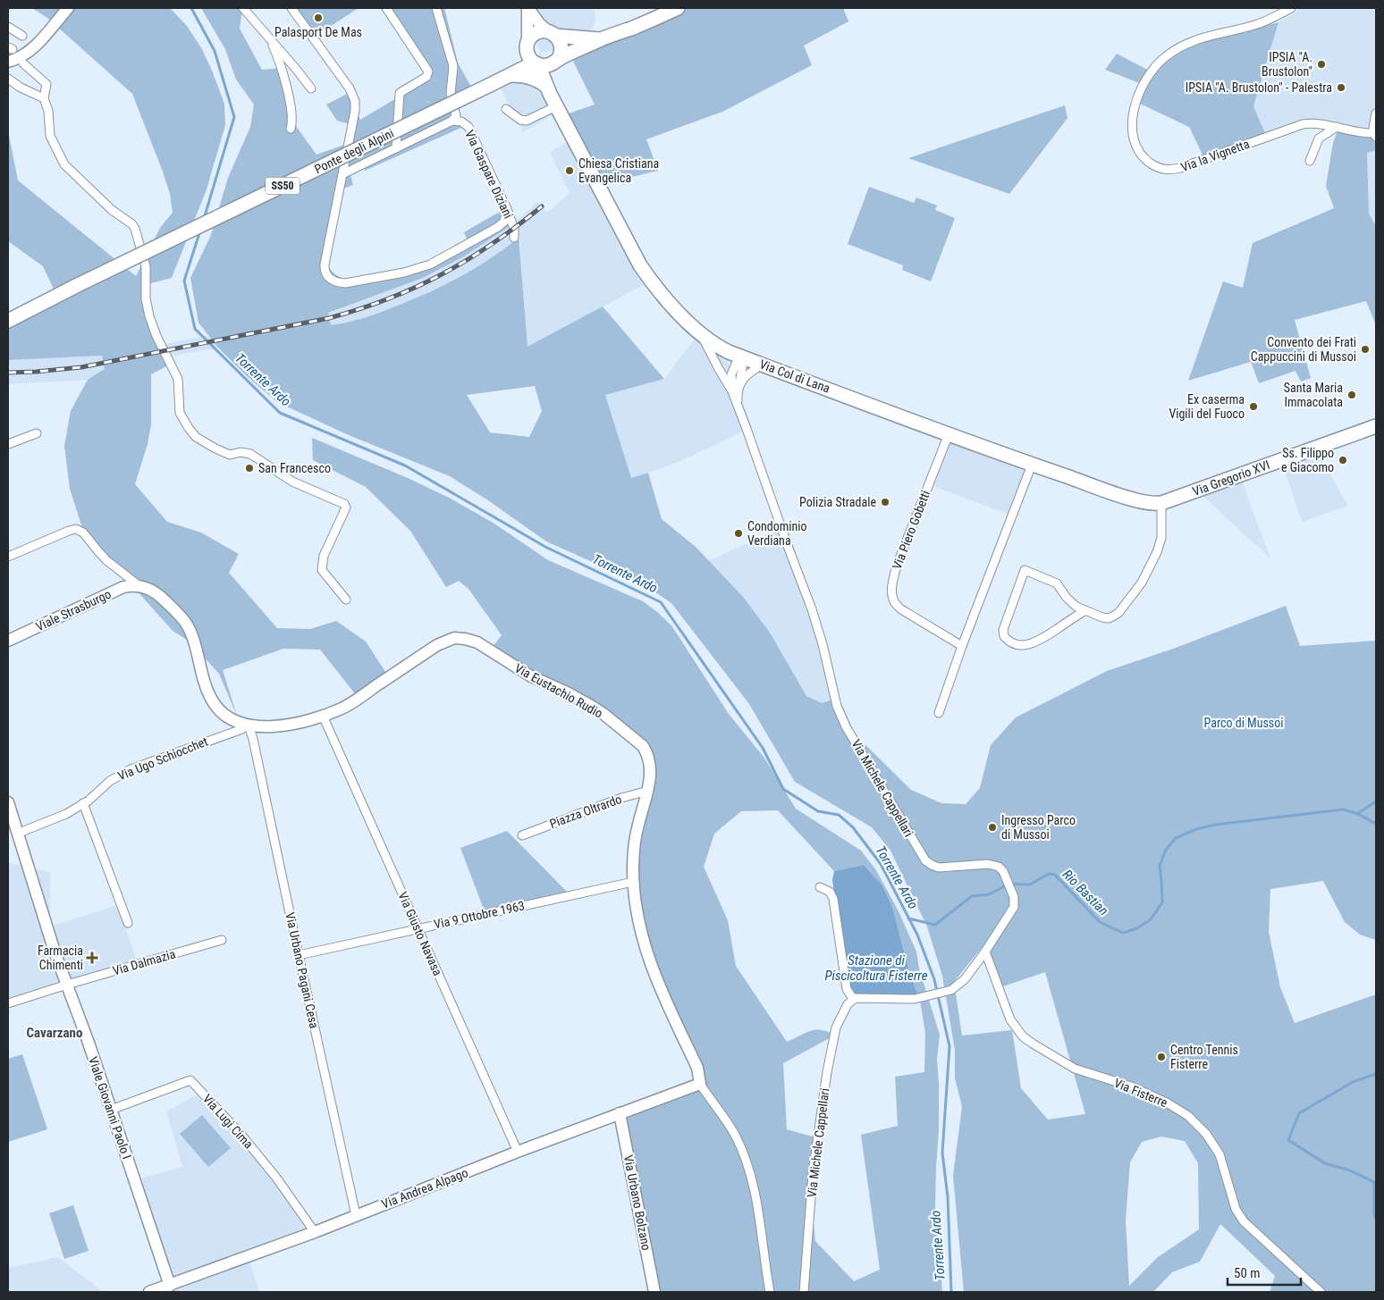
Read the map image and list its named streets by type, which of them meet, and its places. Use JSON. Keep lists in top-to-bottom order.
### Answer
{
  "streets": {
    "main road": [
      "Ponte degli Alpini",
      "SS50",
      "Via Col di Lana",
      "Via Gregorio XVI"
    ],
    "street": [
      "Via la Vignetta",
      "Via Gaspare Diziani",
      "Via Piero Gobetti",
      "Viale Strasburgo",
      "Via Eustachio Rudio",
      "Via Ugo Schiocchet",
      "Via Michele Cappellari",
      "Piazza Oltrardo",
      "Via 9 Ottobre 1963",
      "Via Giusto Navasa",
      "Via Dalmazia",
      "Via Urbano Pagani Cesa",
      "Via Fisterre",
      "Viale Giovanni Paolo I",
      "Via Lugi Cima",
      "Via Andrea Alpago",
      "Via Urbano Bolzano"
    ]
  },
  "crossings": [
    ["Via Col di Lana", "Via Gregorio XVI"],
    ["Via Col di Lana", "Via Piero Gobetti"],
    ["Via Col di Lana", "Via Michele Cappellari"],
    ["Viale Strasburgo", "Via Eustachio Rudio"],
    ["Via Eustachio Rudio", "Via Ugo Schiocchet"],
    ["Via Eustachio Rudio", "Piazza Oltrardo"],
    ["Via Eustachio Rudio", "Via 9 Ottobre 1963"],
    ["Via Eustachio Rudio", "Via Giusto Navasa"],
    ["Via Eustachio Rudio", "Via Urbano Pagani Cesa"],
    ["Via Eustachio Rudio", "Via Andrea Alpago"],
    ["Via Ugo Schiocchet", "Via Urbano Pagani Cesa"],
    ["Via Ugo Schiocchet", "Viale Giovanni Paolo I"],
    ["Via Michele Cappellari", "Via Fisterre"],
    ["Via 9 Ottobre 1963", "Via Giusto Navasa"],
    ["Via 9 Ottobre 1963", "Via Urbano Pagani Cesa"],
    ["Via Giusto Navasa", "Via Andrea Alpago"],
    ["Via Dalmazia", "Viale Giovanni Paolo I"],
    ["Via Urbano Pagani Cesa", "Via Andrea Alpago"],
    ["Viale Giovanni Paolo I", "Via Lugi Cima"],
    ["Viale Giovanni Paolo I", "Via Andrea Alpago"],
    ["Via Lugi Cima", "Via Andrea Alpago"],
    ["Via Andrea Alpago", "Via Urbano Bolzano"]
  ],
  "districts": ["Cavarzano"],
  "water": ["Torrente Ardo", "Rio Bastian", "Stazione di Piscicoltura Fisterre"],
  "parks": ["Parco di Mussoi"],
  "places": {
    "other": [
      "Palasport De Mas",
      "IPSIA \"A. Brustolon\"",
      "IPSIA \"A. Brustolon\" - Palestra",
      "Chiesa Cristiana Evangelica",
      "Convento dei Frati Cappuccini di Mussoi",
      "Santa Maria Immacolata",
      "Ex caserma Vigili del Fuoco",
      "Ss. Filippo e Giacomo",
      "San Francesco",
      "Polizia Stradale",
      "Condominio Verdiana",
      "Ingresso Parco di Mussoi",
      "Centro Tennis Fisterre"
    ],
    "health": ["Farmacia Chimenti"]
  },
  "scale_bar": "50 m"
}
